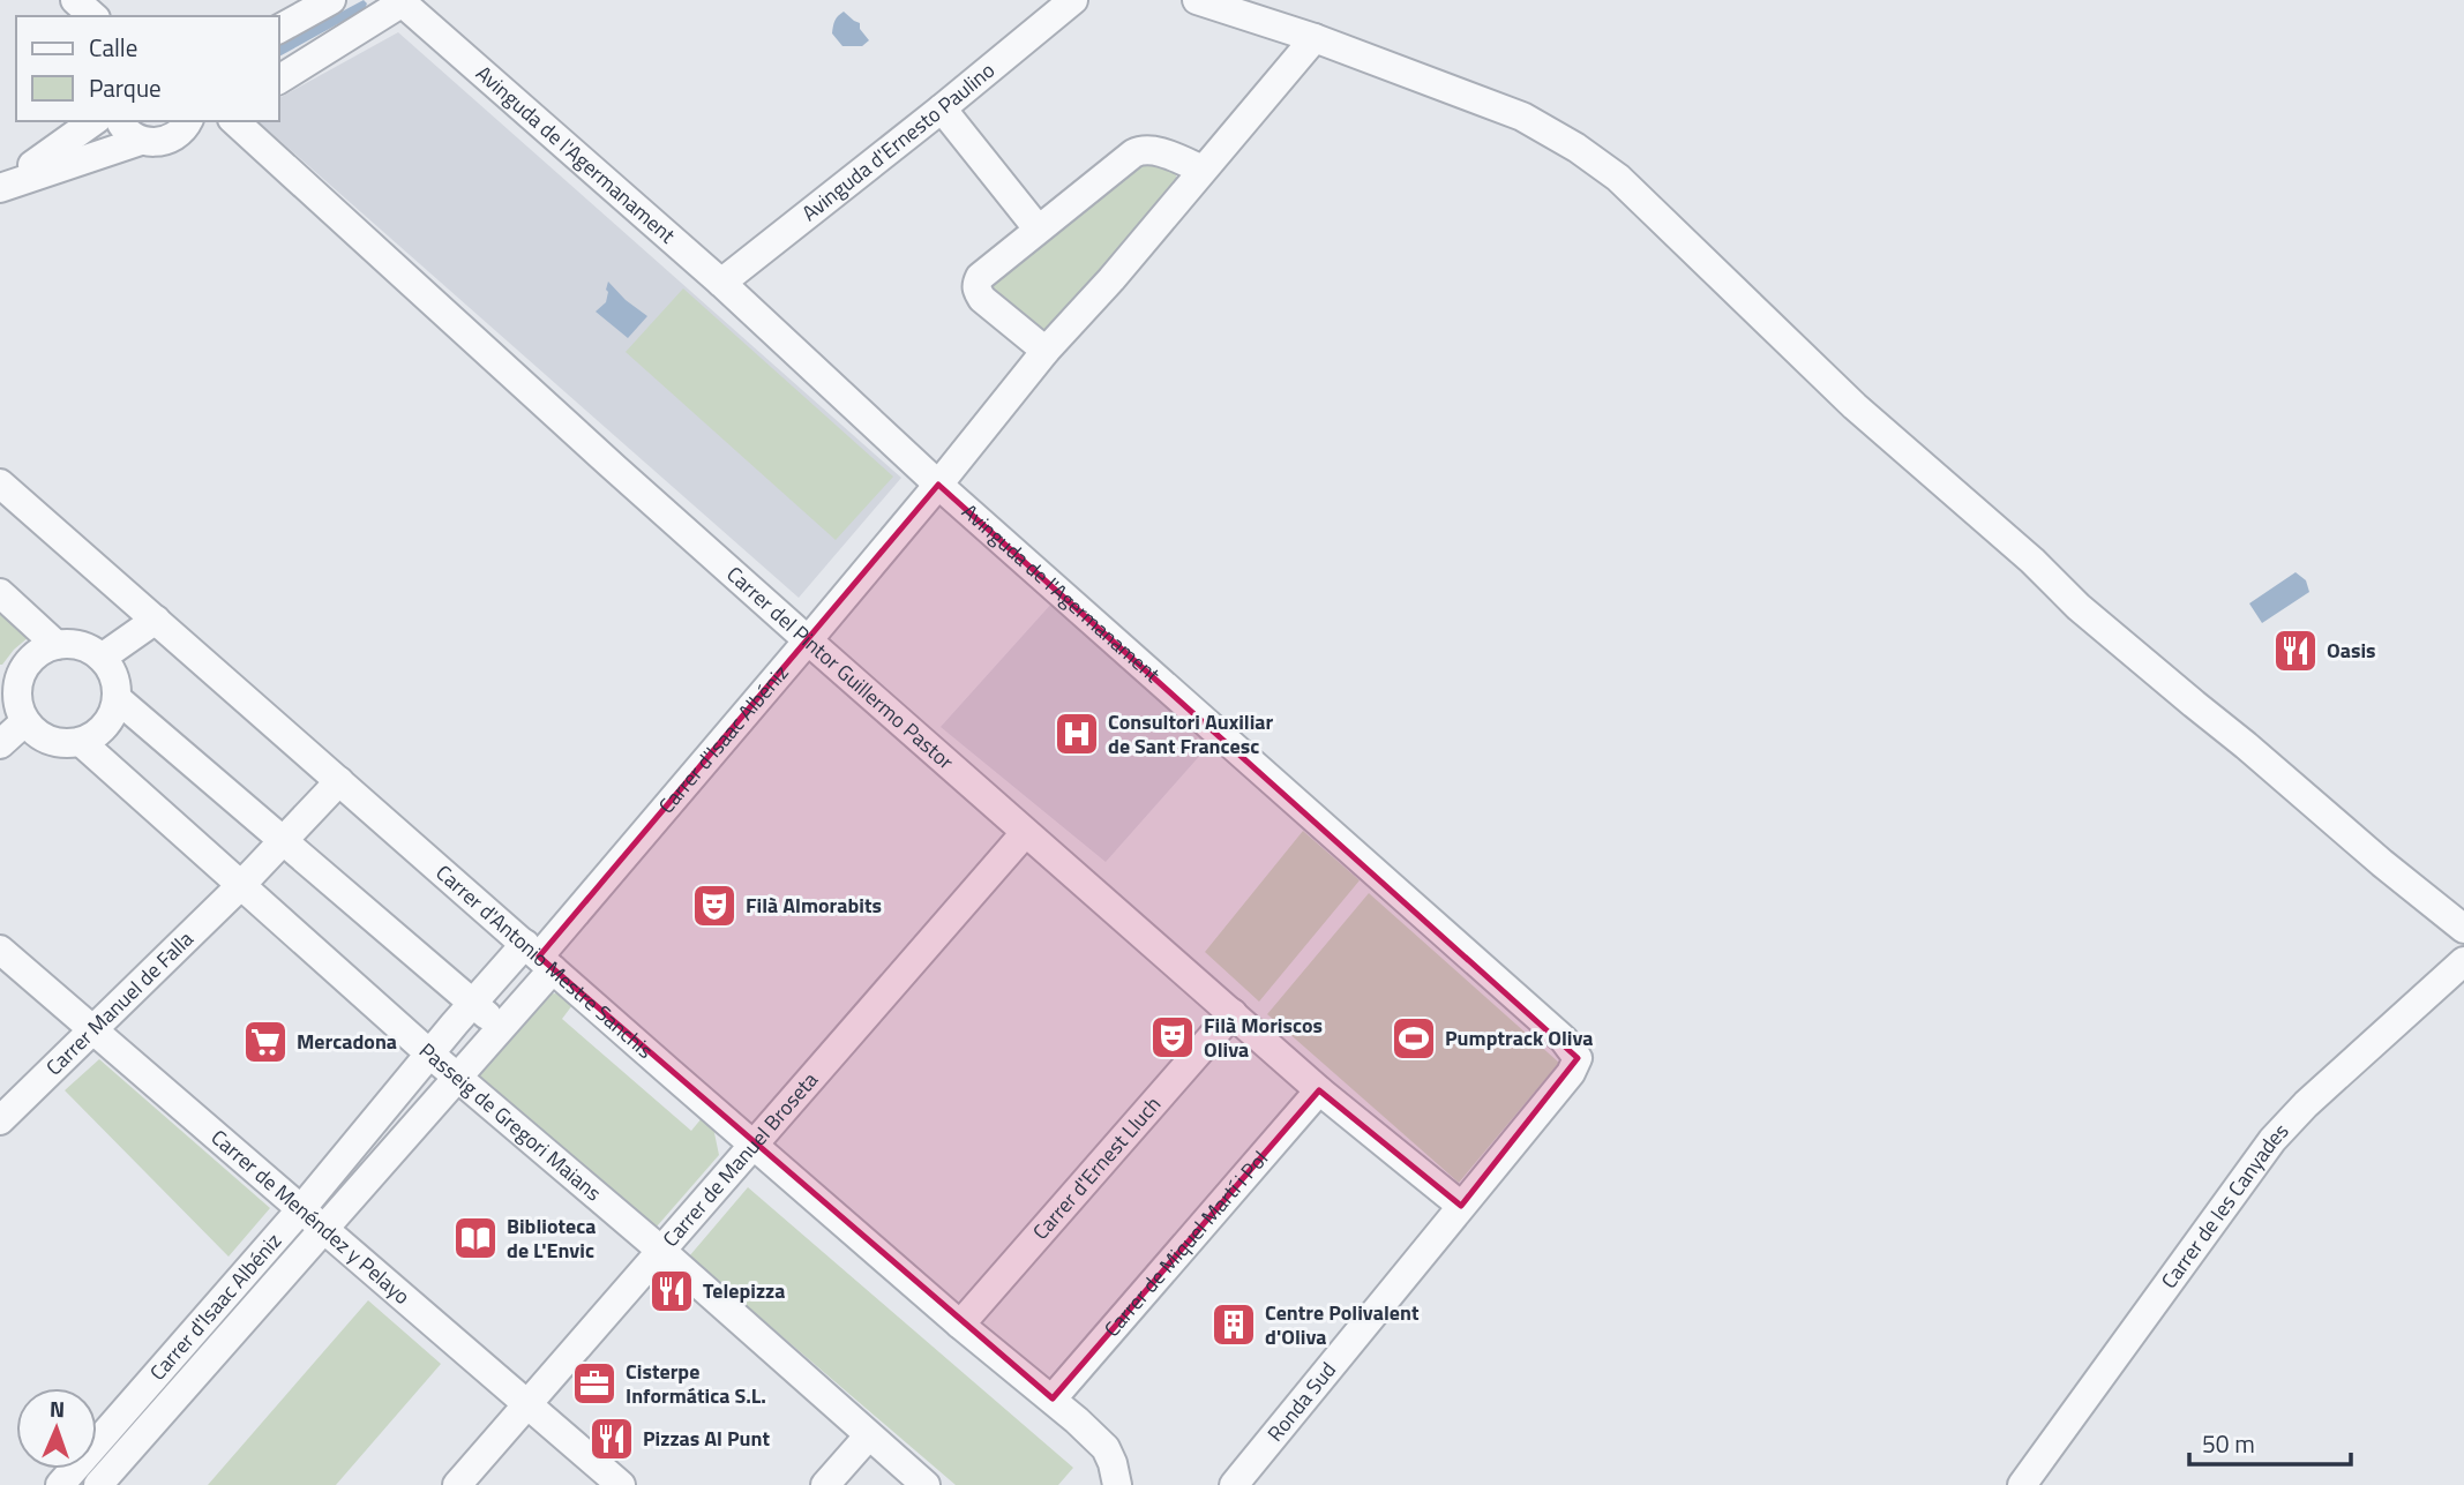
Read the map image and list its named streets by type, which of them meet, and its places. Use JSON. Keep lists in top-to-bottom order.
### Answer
{
  "streets": {
    "street": [
      "Avinguda d'Ernesto Paulino",
      "Avinguda de l'Agermanament",
      "Carrer del Pintor Guillermo Pastor",
      "Carrer d'Isaac Albéniz",
      "Carrer d'Antonio Mestre Sanchis",
      "Carrer Manuel de Falla",
      "Passeig de Gregori Maians",
      "Carrer de Manuel Broseta",
      "Carrer d'Ernest Lluch",
      "Carrer de les Canyades",
      "Carrer de Menéndez y Pelayo",
      "Carrer de Miquel Martí i Pol",
      "Ronda Sud"
    ]
  },
  "crossings": [
    ["Avinguda d'Ernesto Paulino", "Avinguda de l'Agermanament"],
    ["Avinguda de l'Agermanament", "Carrer del Pintor Guillermo Pastor"],
    ["Avinguda de l'Agermanament", "Carrer d'Isaac Albéniz"],
    ["Avinguda de l'Agermanament", "Ronda Sud"],
    ["Carrer del Pintor Guillermo Pastor", "Carrer d'Isaac Albéniz"],
    ["Carrer del Pintor Guillermo Pastor", "Carrer de Manuel Broseta"],
    ["Carrer del Pintor Guillermo Pastor", "Carrer d'Ernest Lluch"],
    ["Carrer del Pintor Guillermo Pastor", "Carrer de Miquel Martí i Pol"],
    ["Carrer del Pintor Guillermo Pastor", "Ronda Sud"],
    ["Carrer d'Isaac Albéniz", "Carrer d'Antonio Mestre Sanchis"],
    ["Carrer d'Isaac Albéniz", "Passeig de Gregori Maians"],
    ["Carrer d'Isaac Albéniz", "Carrer de Menéndez y Pelayo"],
    ["Carrer d'Antonio Mestre Sanchis", "Carrer de Manuel Broseta"],
    ["Carrer d'Antonio Mestre Sanchis", "Carrer d'Ernest Lluch"],
    ["Carrer d'Antonio Mestre Sanchis", "Carrer de Miquel Martí i Pol"],
    ["Carrer Manuel de Falla", "Passeig de Gregori Maians"],
    ["Carrer Manuel de Falla", "Carrer de Menéndez y Pelayo"],
    ["Passeig de Gregori Maians", "Carrer de Manuel Broseta"],
    ["Carrer de Manuel Broseta", "Carrer de Menéndez y Pelayo"]
  ],
  "places": {
    "restaurant": ["Oasis", "Telepizza", "Pizzas Al Punt"],
    "hospital": ["Consultori Auxiliar de Sant Francesc"],
    "theatre": ["Filà Almorabits", "Filà Moriscos Oliva"],
    "sports": ["Pumptrack Oliva"],
    "supermarket": ["Mercadona"],
    "library": ["Biblioteca de L'Envic"],
    "building": ["Centre Polivalent d'Oliva"],
    "office": ["Cisterpe Informática S.L."]
  },
  "legend": ["Calle", "Parque"],
  "scale_bar": "50 m",
  "north": "top"
}
